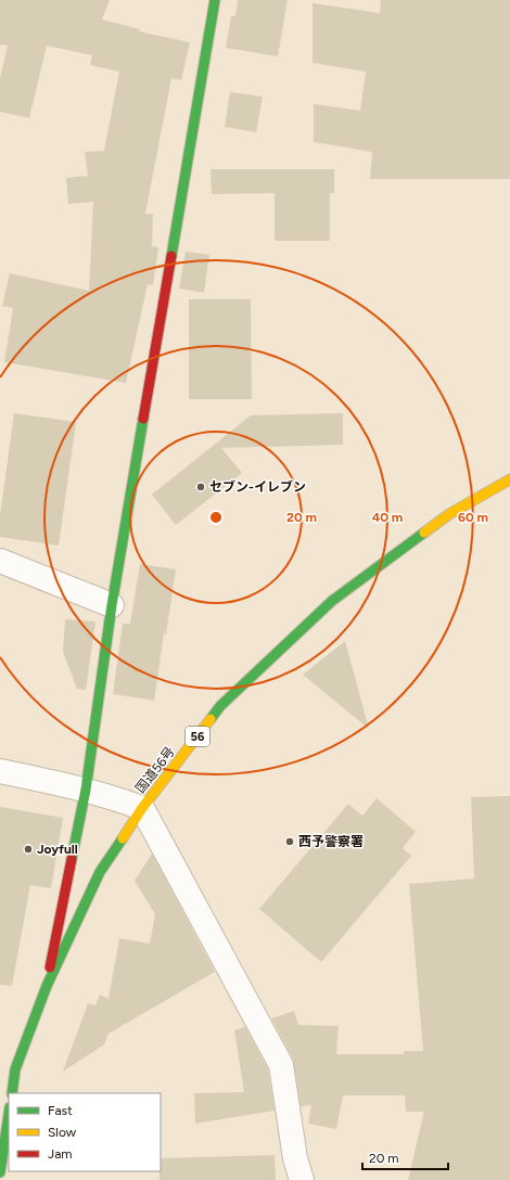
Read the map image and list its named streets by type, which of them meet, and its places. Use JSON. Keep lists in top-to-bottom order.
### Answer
{
  "streets": {
    "main road": ["56", "国道56号"]
  },
  "places": ["セブン-イレブン", "西予警察署", "Joyfull"],
  "legend": ["Fast", "Slow", "Jam"],
  "scale_bar": "20 m",
  "rings": ["20 m", "40 m", "60 m"]
}
